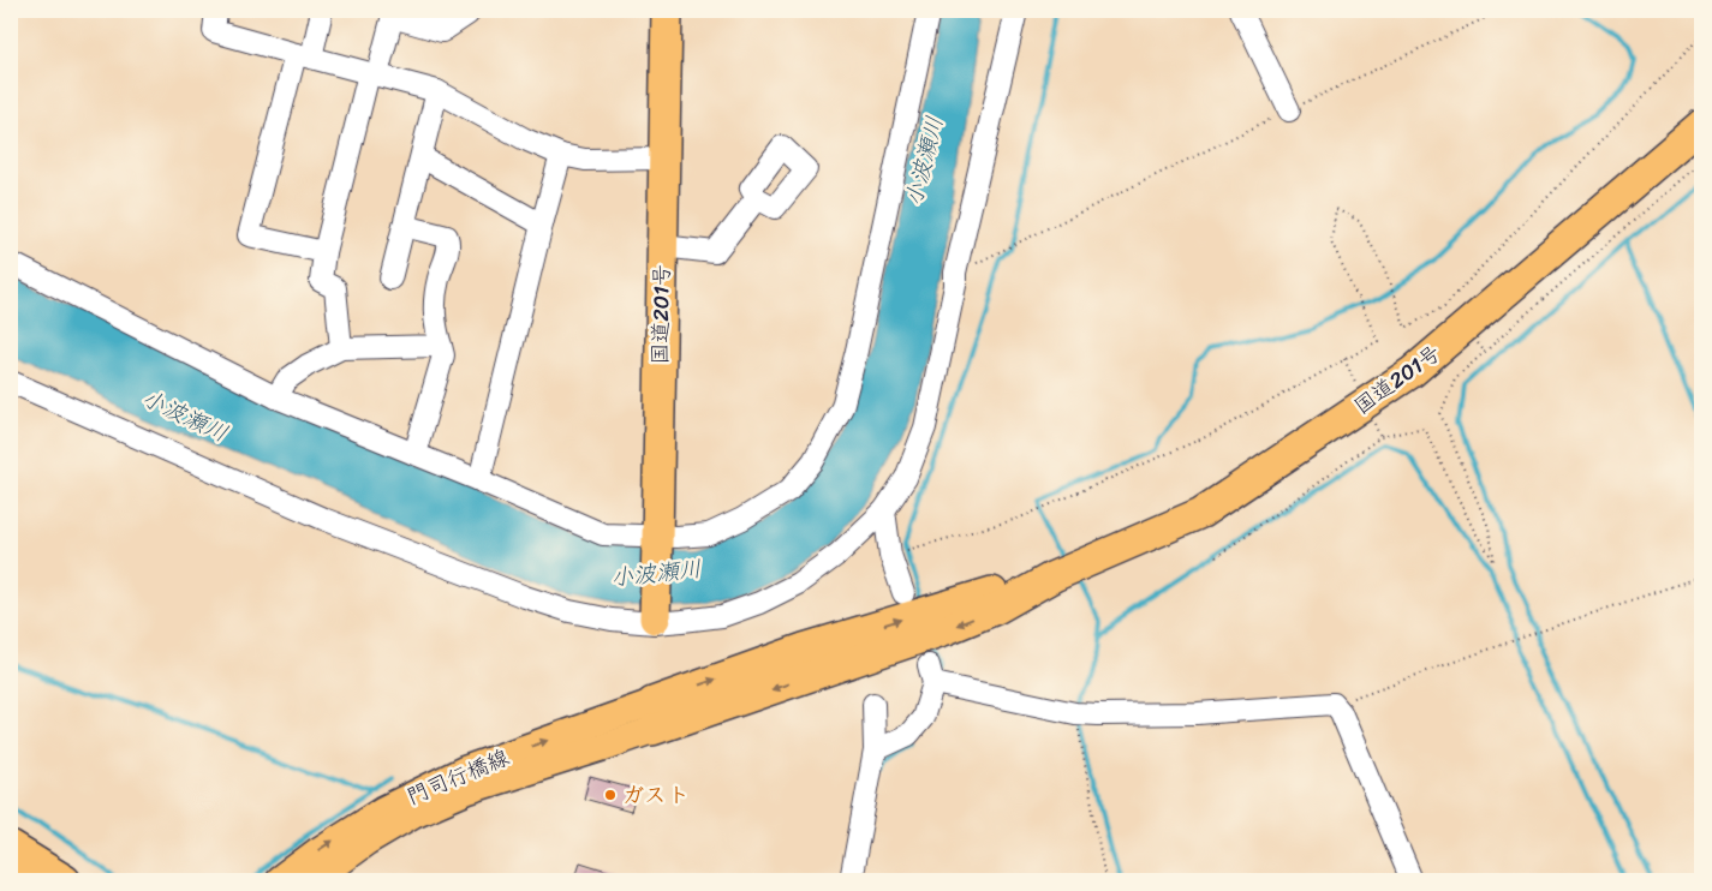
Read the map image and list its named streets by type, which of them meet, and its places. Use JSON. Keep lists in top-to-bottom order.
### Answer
{
  "streets": {
    "highway": ["国道201号"],
    "main road": ["門司行橋線"]
  },
  "crossings": [
    ["国道201号", "門司行橋線"]
  ],
  "water": ["小波瀬川"],
  "places": ["ガスト"]
}
